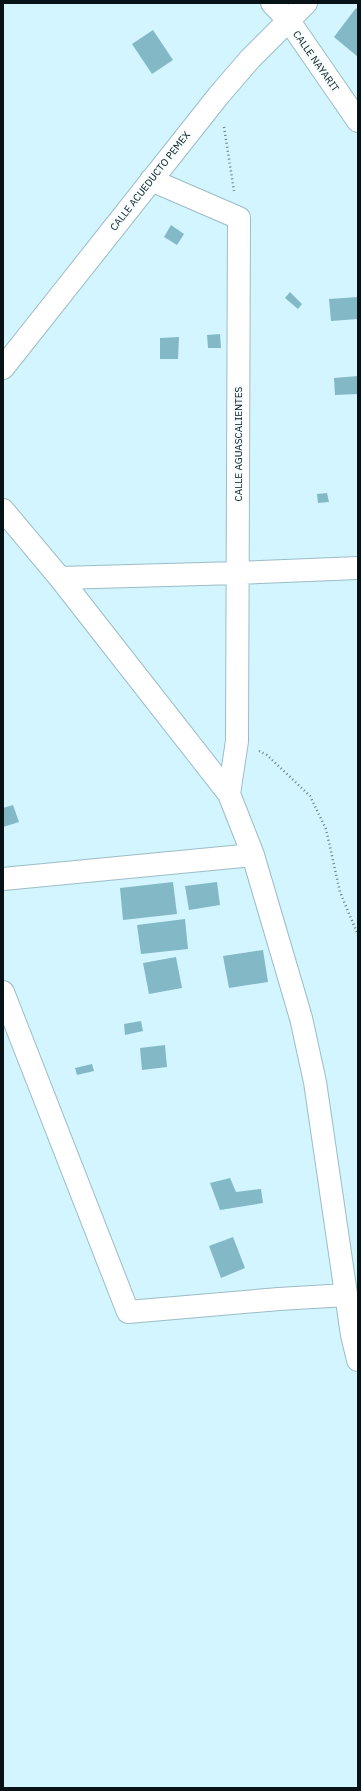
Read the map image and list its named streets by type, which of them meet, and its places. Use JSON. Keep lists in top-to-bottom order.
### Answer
{
  "streets": {
    "street": ["CALLE NAYARIT", "CALLE ACUEDUCTO PEMEX", "CALLE AGUASCALIENTES"]
  },
  "crossings": [
    ["CALLE NAYARIT", "CALLE ACUEDUCTO PEMEX"]
  ]
}
